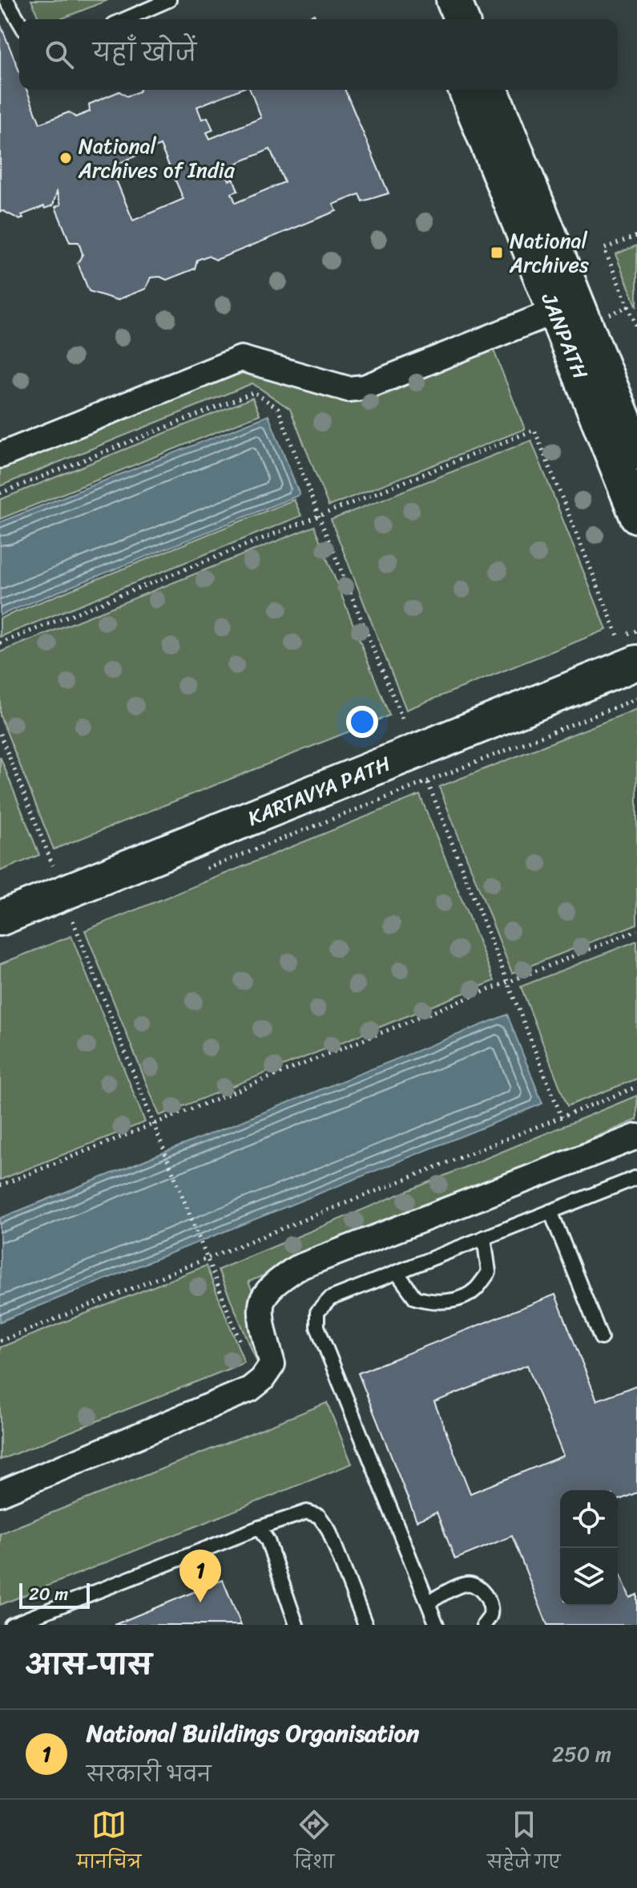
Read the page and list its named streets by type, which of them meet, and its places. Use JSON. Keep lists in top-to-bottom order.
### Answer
{
  "streets": {
    "main road": ["JANPATH", "KARTAVYA PATH"]
  },
  "places": {
    "other": ["National Archives of India"],
    "transit": ["National Archives"]
  },
  "scale_bar": "20 m",
  "page": {
    "search": "यहाँ खोजें",
    "pins": "1",
    "scale": "20 m",
    "heading": "आस-पास",
    "list": [
      {
        "mark": "1",
        "name": "National Buildings Organisation",
        "note": "सरकारी भवन",
        "value": "250 m"
      }
    ],
    "nav": ["मानचित्र", "दिशा", "सहेजे गए"]
  }
}
